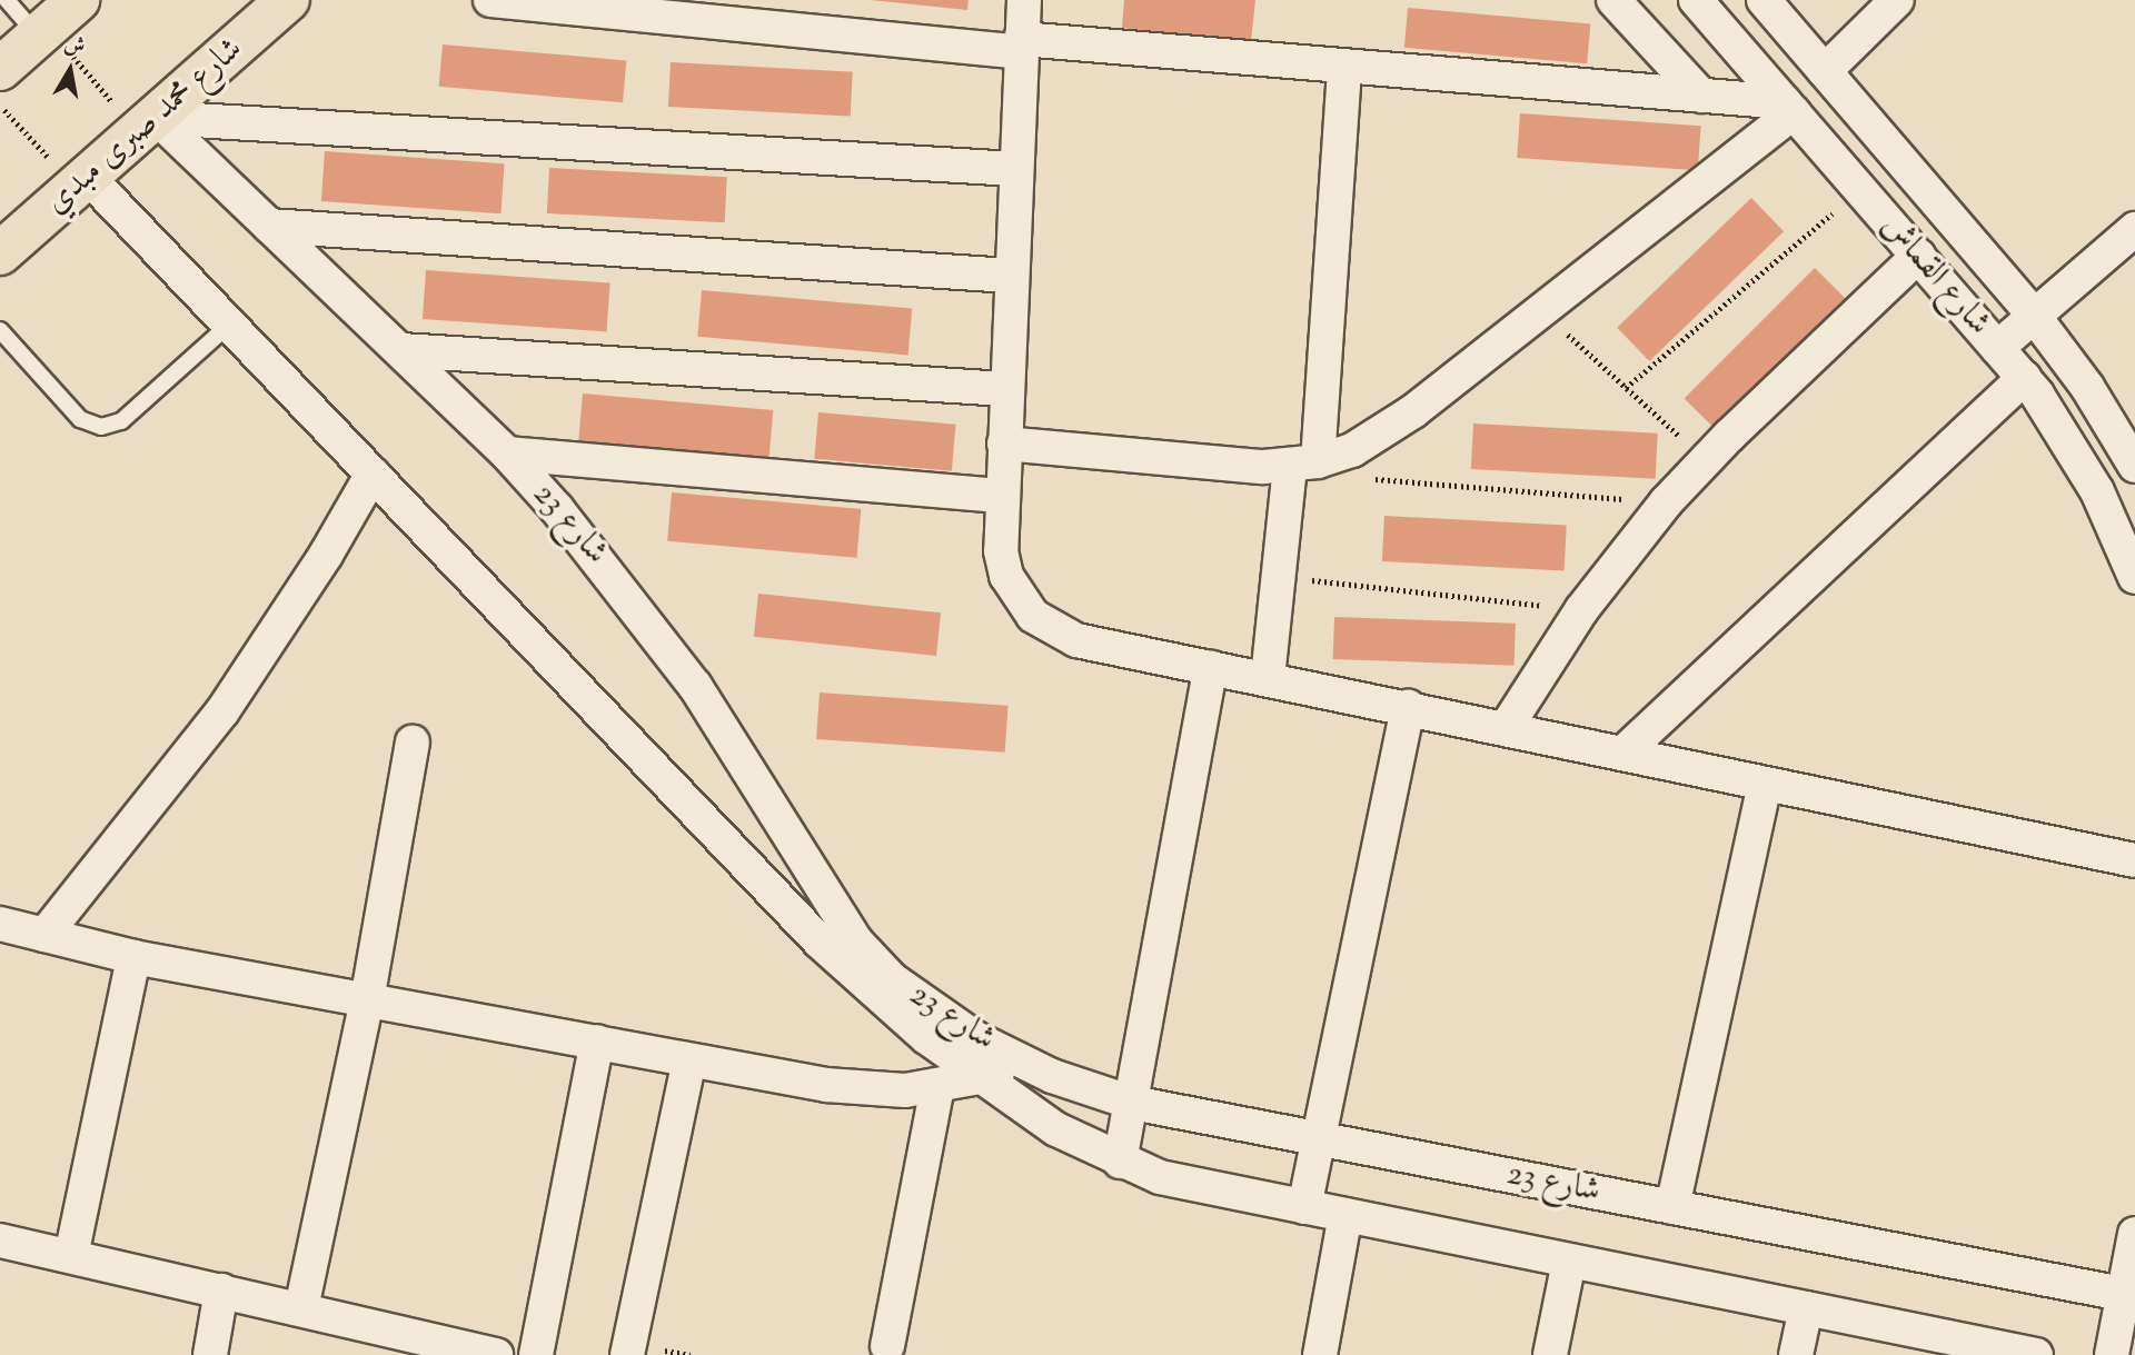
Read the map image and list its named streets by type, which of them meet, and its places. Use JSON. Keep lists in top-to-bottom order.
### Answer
{
  "streets": {
    "main road": ["شارع محمد صبرى مبدي"],
    "street": ["شارع القماش", "شارع 23"]
  },
  "crossings": [
    ["شارع محمد صبرى مبدي", "شارع 23"]
  ],
  "north": "top"
}
